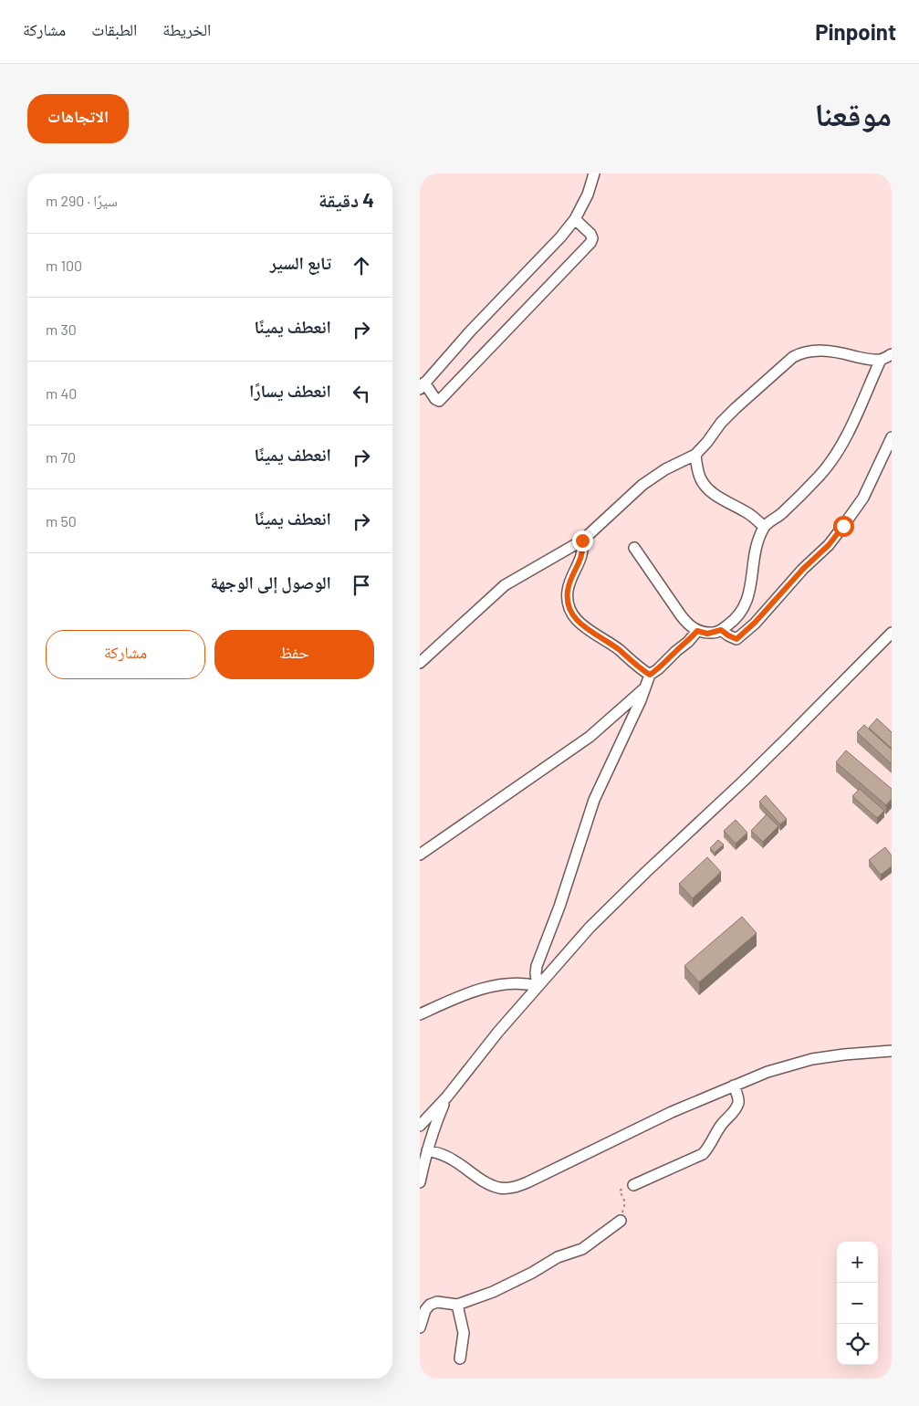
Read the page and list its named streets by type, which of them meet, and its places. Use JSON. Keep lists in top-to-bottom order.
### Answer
{
  "page": {
    "header": "Pinpoint",
    "nav": ["الخريطة", "الطبقات", "مشاركة"],
    "title": "موقعنا",
    "buttons": [
      "الاتجاهات",
      ["حفظ", "مشاركة"]
    ],
    "heading": ["4 دقيقة", "سيرًا · 290 m"],
    "list": [
      ["تابع السير", "100 m"],
      ["انعطف يمينًا", "30 m"],
      ["انعطف يسارًا", "40 m"],
      ["انعطف يمينًا", "70 m"],
      ["انعطف يمينًا", "50 m"],
      "الوصول إلى الوجهة"
    ],
    "map_buttons": ["+", "−"]
  }
}
